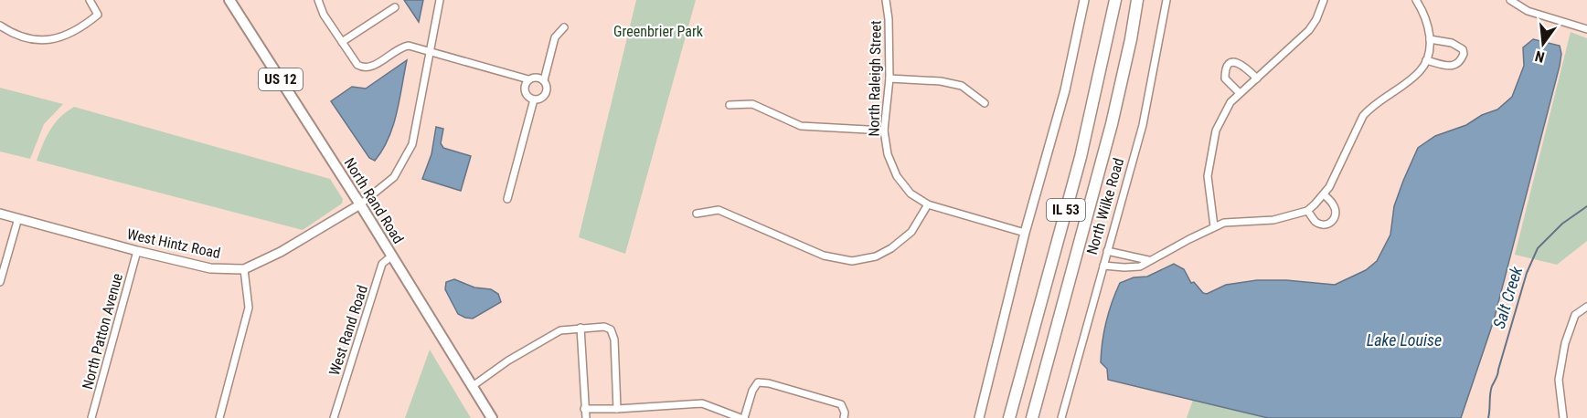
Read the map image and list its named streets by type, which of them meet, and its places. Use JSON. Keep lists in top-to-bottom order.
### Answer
{
  "streets": {
    "highway": ["IL 53"],
    "main road": ["US 12", "North Rand Road"],
    "street": [
      "North Raleigh Street",
      "North Wilke Road",
      "West Hintz Road",
      "West Rand Road",
      "North Patton Avenue"
    ]
  },
  "crossings": [
    ["North Rand Road", "West Hintz Road"],
    ["North Rand Road", "West Rand Road"],
    ["West Hintz Road", "North Patton Avenue"]
  ],
  "water": ["Salt Creek", "Lake Louise"],
  "parks": ["Greenbrier Park"],
  "north": "bottom"
}
